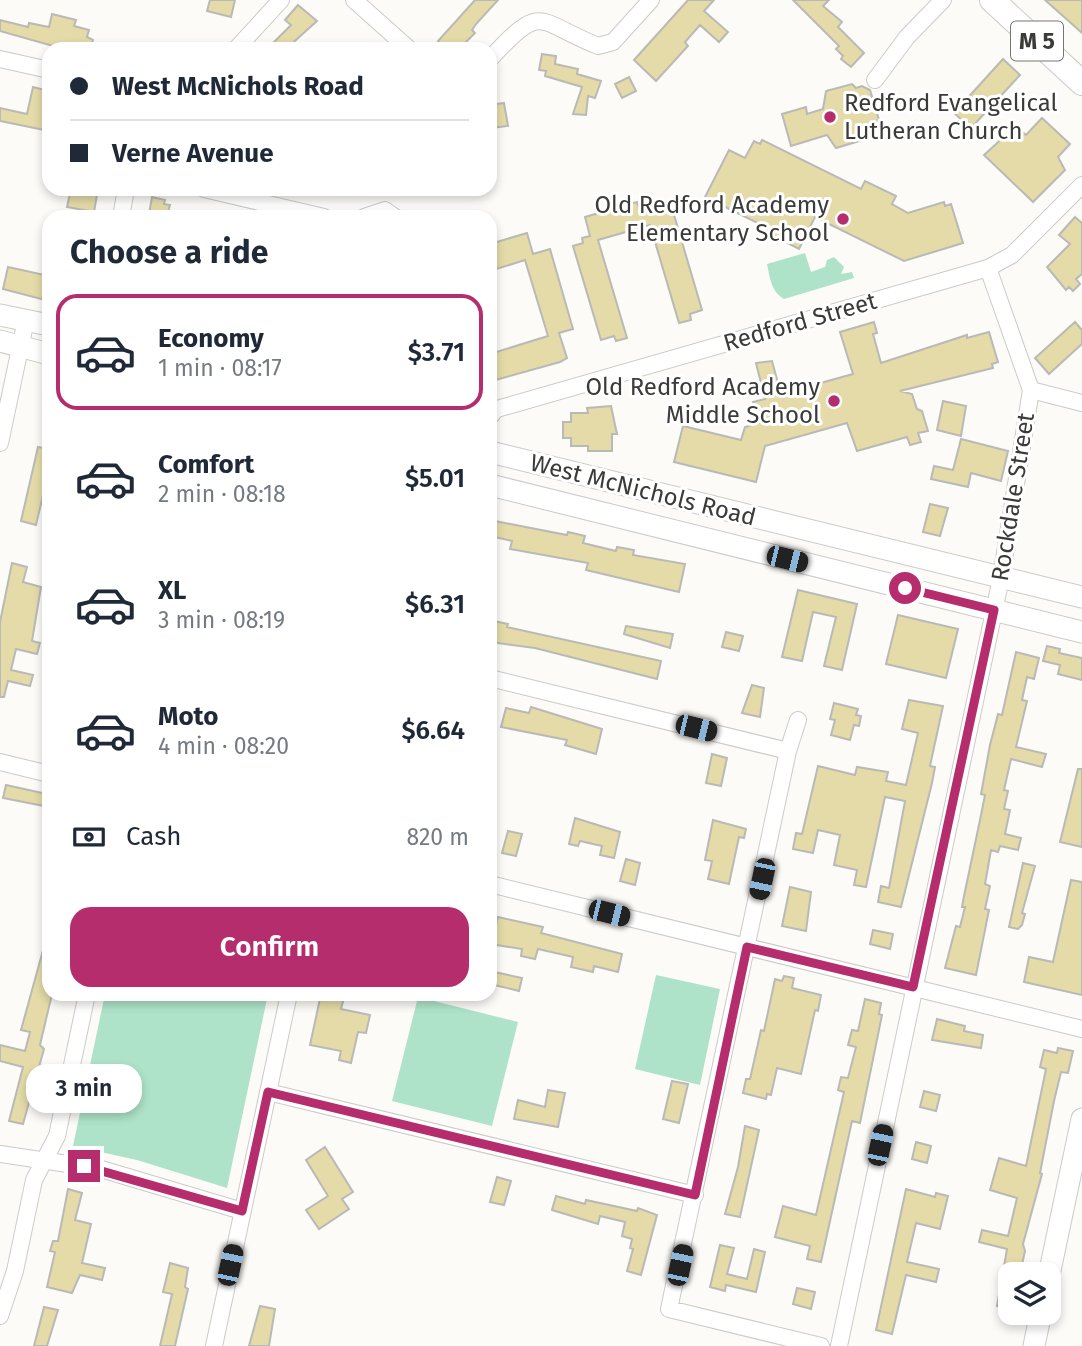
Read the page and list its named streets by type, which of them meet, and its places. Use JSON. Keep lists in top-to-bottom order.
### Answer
{
  "streets": {
    "main road": ["M 5", "West McNichols Road"],
    "street": ["Redford Street", "Rockdale Street"]
  },
  "crossings": [
    ["Redford Street", "Rockdale Street"],
    ["West McNichols Road", "Rockdale Street"]
  ],
  "places": ["Redford Evangelical Lutheran Church", "Old Redford Academy Elementary School", "Old Redford Academy Middle School"],
  "page": {
    "banner": ["West McNichols Road", "Verne Avenue"],
    "heading": "Choose a ride",
    "list": [
      {
        "name": "Economy",
        "note": "1 min · 08:17",
        "value": "$3.71"
      },
      {
        "name": "Comfort",
        "note": "2 min · 08:18",
        "value": "$5.01"
      },
      {
        "name": "XL",
        "note": "3 min · 08:19",
        "value": "$6.31"
      },
      {
        "name": "Moto",
        "note": "4 min · 08:20",
        "value": "$6.64"
      }
    ],
    "pay": ["Cash", "820 m"],
    "buttons": "Confirm",
    "bubble": "3 min"
  }
}
